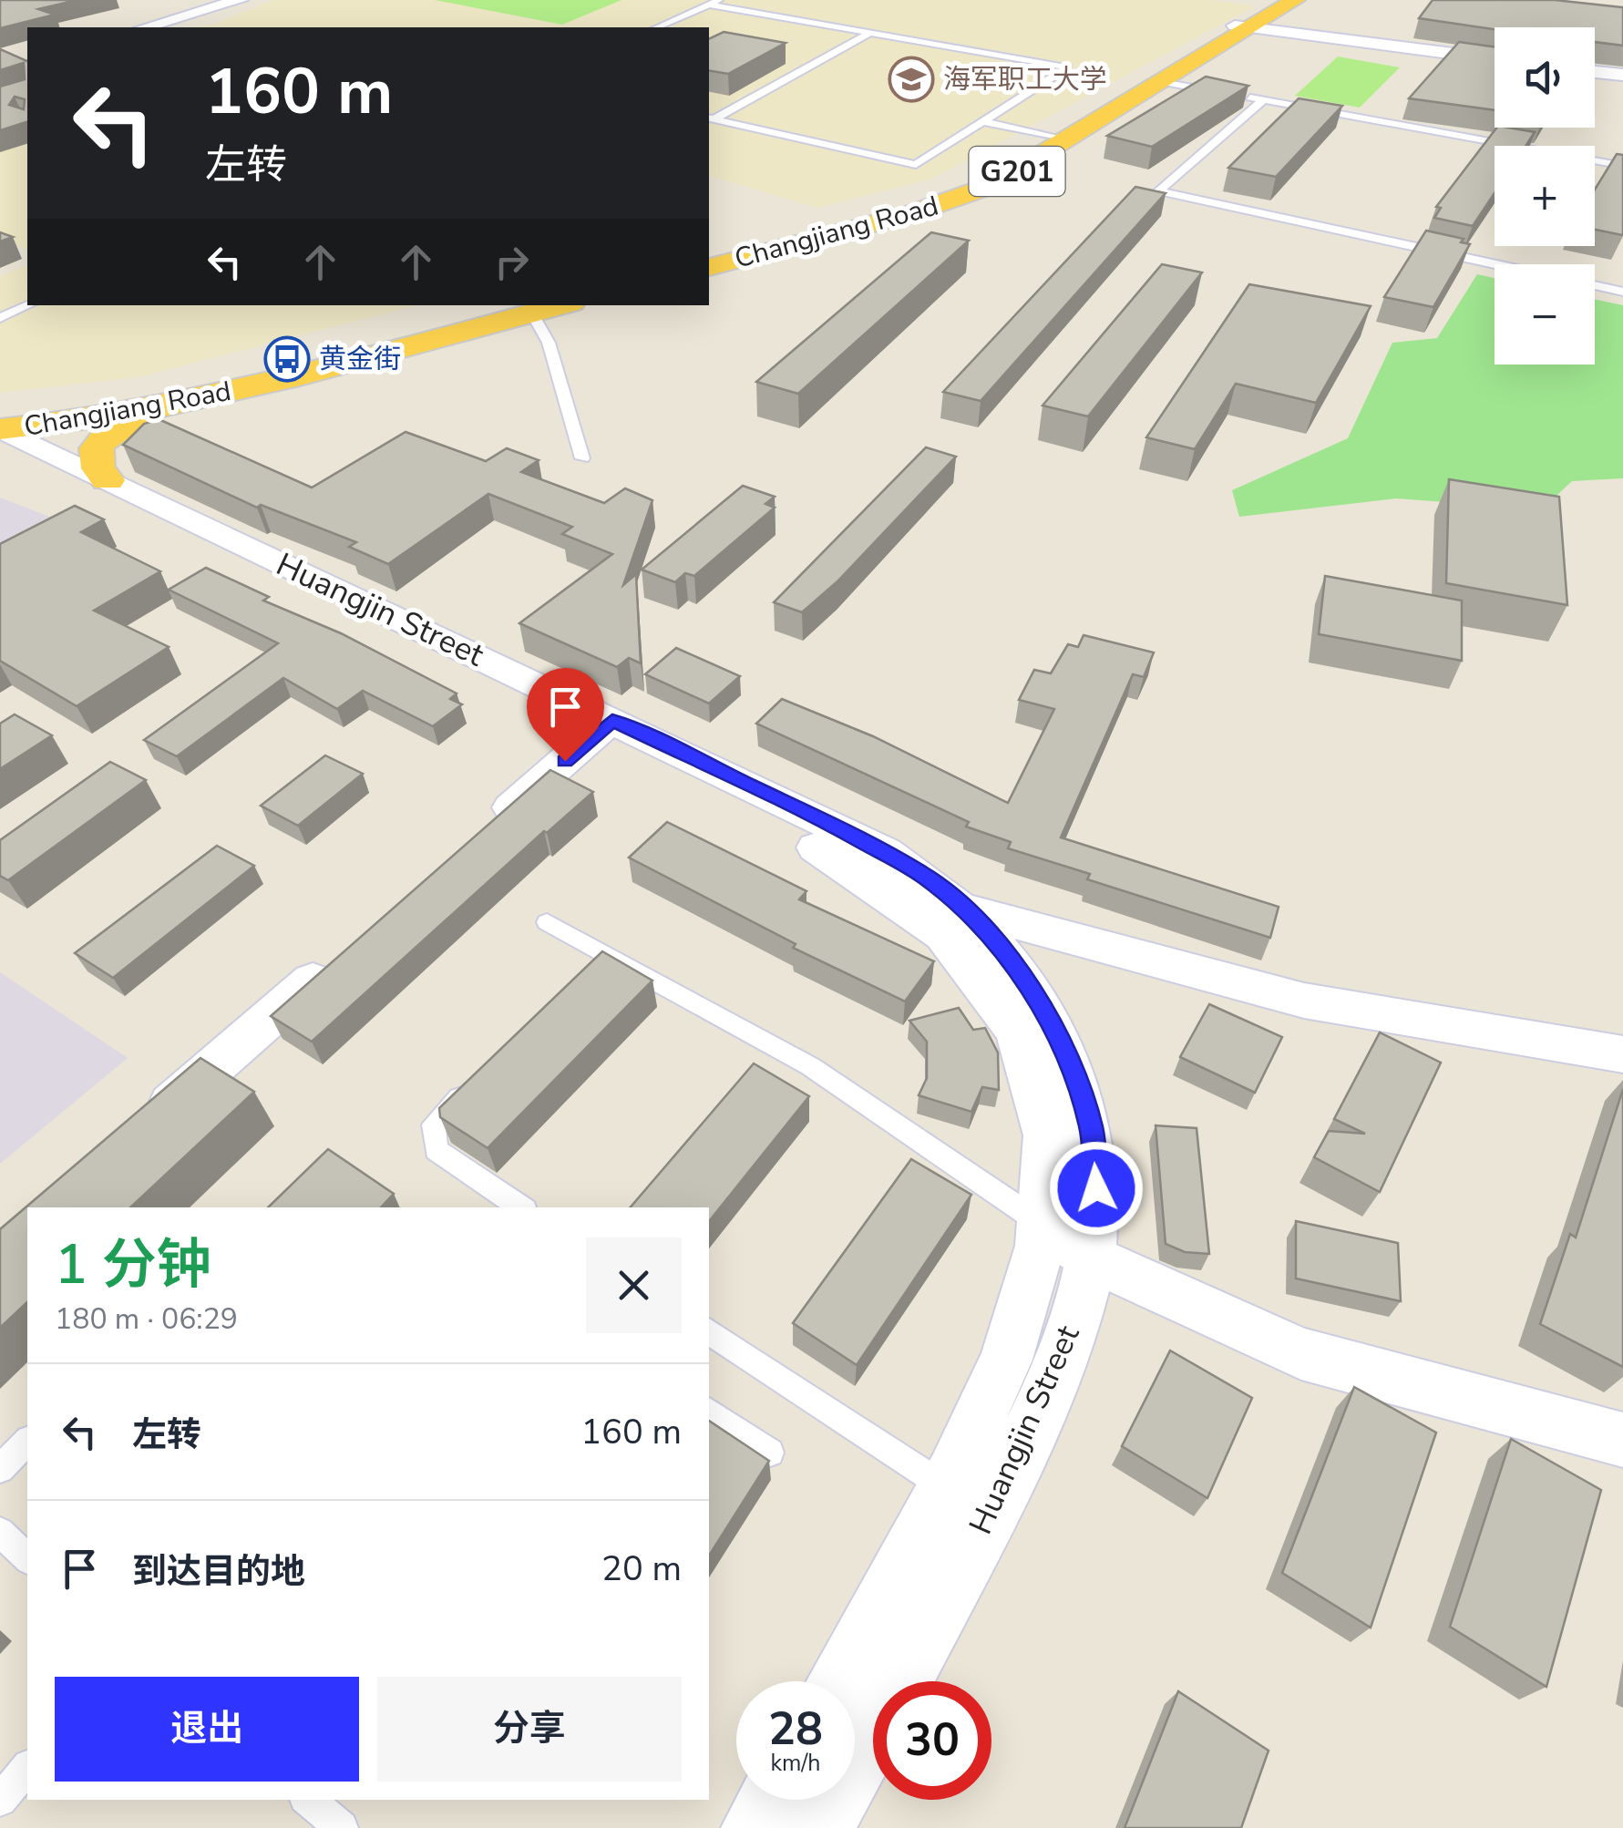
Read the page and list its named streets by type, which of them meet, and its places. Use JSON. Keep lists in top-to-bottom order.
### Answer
{
  "streets": {
    "highway": ["G201", "Changjiang Road"],
    "street": ["Huangjin Street"]
  },
  "crossings": [
    ["Changjiang Road", "Huangjin Street"]
  ],
  "places": {
    "school or university": ["海军职工大学"],
    "bus stop": ["黄金街"]
  },
  "page": {
    "map_buttons": ["+", "−"],
    "turn": ["160 m", "左转"],
    "heading": ["1 分钟", "180 m · 06:29"],
    "list": [
      {
        "name": "左转",
        "value": "160 m"
      },
      {
        "name": "到达目的地",
        "value": "20 m"
      }
    ],
    "buttons": ["退出", "分享"],
    "speed": "28 km/h",
    "limit": "30"
  }
}
